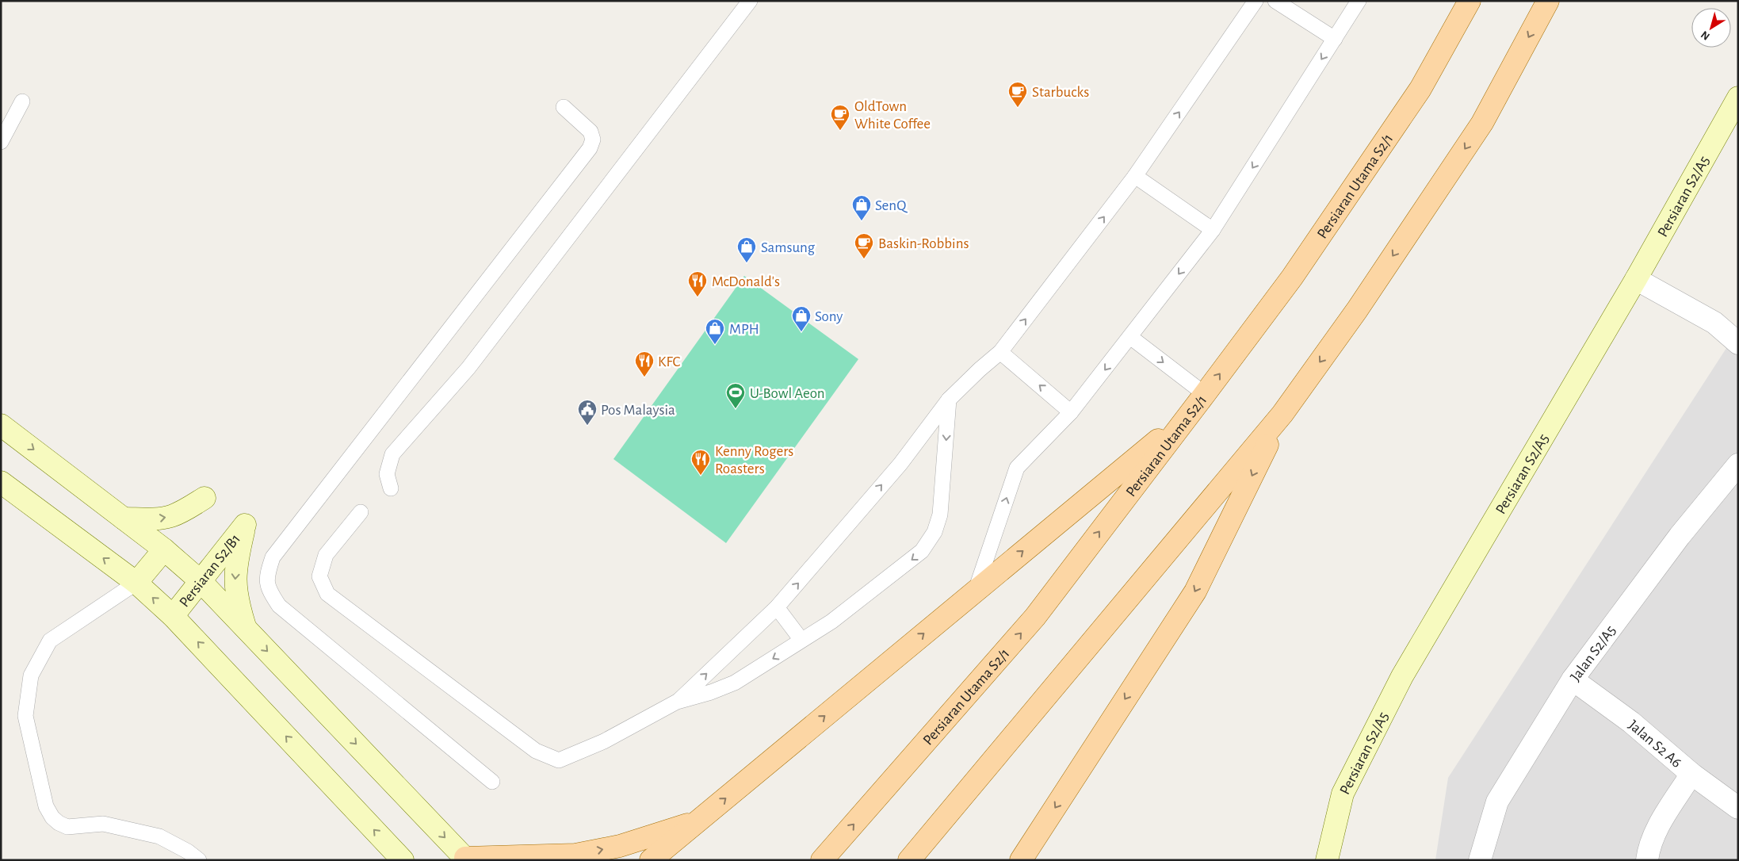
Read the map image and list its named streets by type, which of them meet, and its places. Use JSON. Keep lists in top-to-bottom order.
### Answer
{
  "streets": {
    "main road": ["Persiaran Utama S2/1"],
    "street": [
      "Persiaran S2/A5",
      "Persiaran S2/B1",
      "Jalan S2/A5",
      "Jalan S2 A6"
    ]
  },
  "crossings": [
    ["Jalan S2/A5", "Jalan S2 A6"]
  ],
  "places": {
    "cafe": ["Starbucks", "OldTown White Coffee", "Baskin-Robbins"],
    "shop": [
      "SenQ",
      "Samsung",
      "Sony",
      "MPH"
    ],
    "restaurant": ["McDonald's", "KFC", "Kenny Rogers Roasters"],
    "sports": ["U-Bowl Aeon"],
    "public building": ["Pos Malaysia"]
  },
  "north": "bottom left"
}
